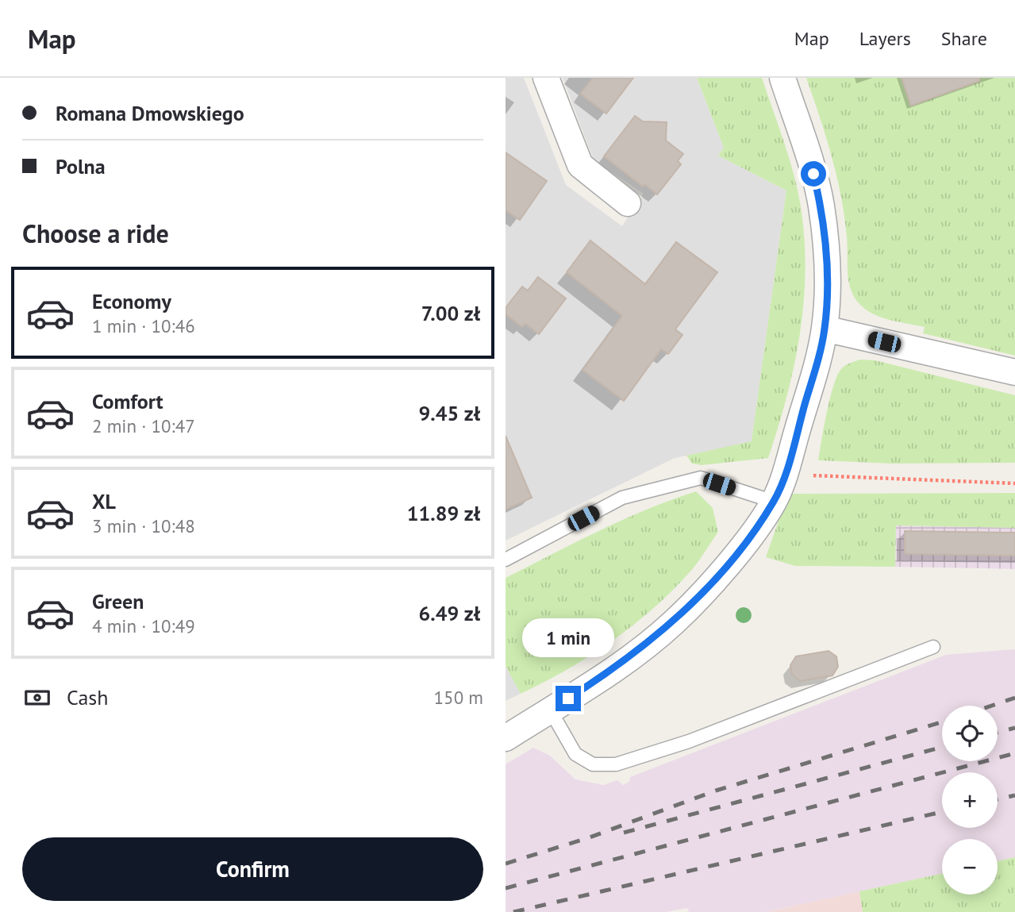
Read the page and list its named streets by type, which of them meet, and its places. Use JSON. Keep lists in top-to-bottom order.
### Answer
{
  "page": {
    "header": "Map",
    "nav": ["Map", "Layers", "Share"],
    "banner": ["Romana Dmowskiego", "Polna"],
    "heading": "Choose a ride",
    "list": [
      {
        "name": "Economy",
        "note": "1 min · 10:46",
        "value": "7.00 zł"
      },
      {
        "name": "Comfort",
        "note": "2 min · 10:47",
        "value": "9.45 zł"
      },
      {
        "name": "XL",
        "note": "3 min · 10:48",
        "value": "11.89 zł"
      },
      {
        "name": "Green",
        "note": "4 min · 10:49",
        "value": "6.49 zł"
      }
    ],
    "bubble": "1 min",
    "pay": ["Cash", "150 m"],
    "map_buttons": ["+", "−"],
    "buttons": "Confirm"
  }
}
